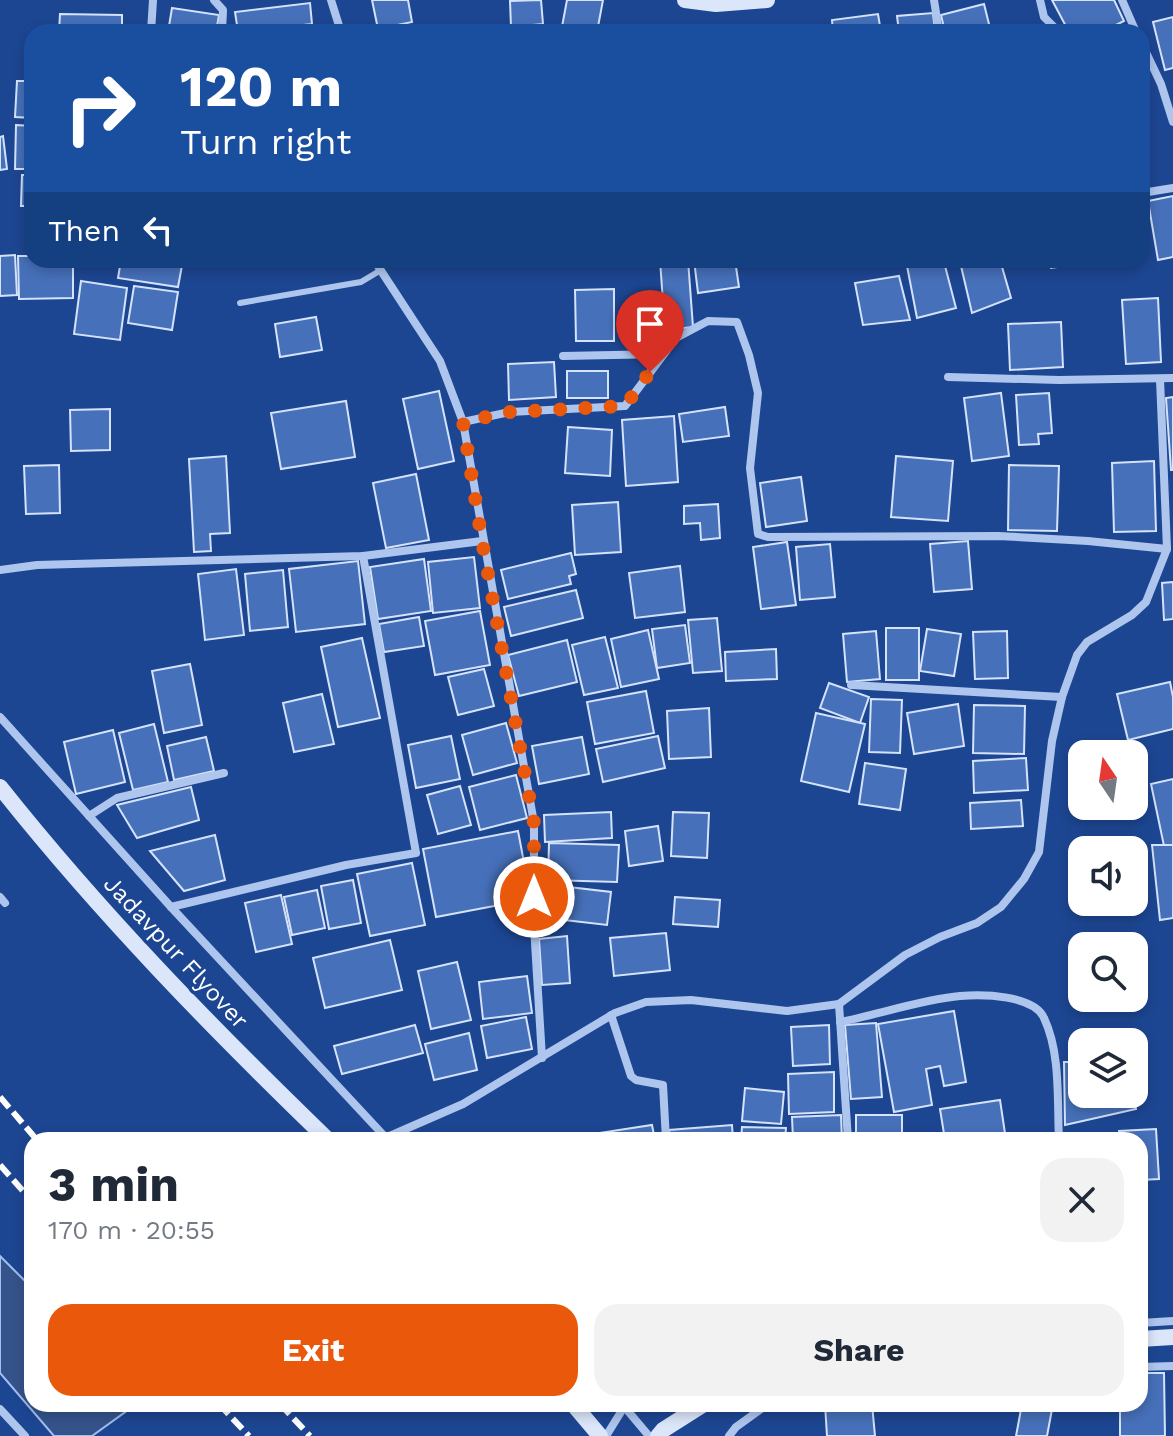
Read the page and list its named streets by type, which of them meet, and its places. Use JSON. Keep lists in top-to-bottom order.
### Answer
{
  "streets": {
    "main road": ["Jadavpur Flyover"]
  },
  "north": "top",
  "page": {
    "turn": ["120 m", "Turn right"],
    "then": "Then",
    "heading": ["3 min", "170 m · 20:55"],
    "buttons": ["Exit", "Share"]
  }
}
